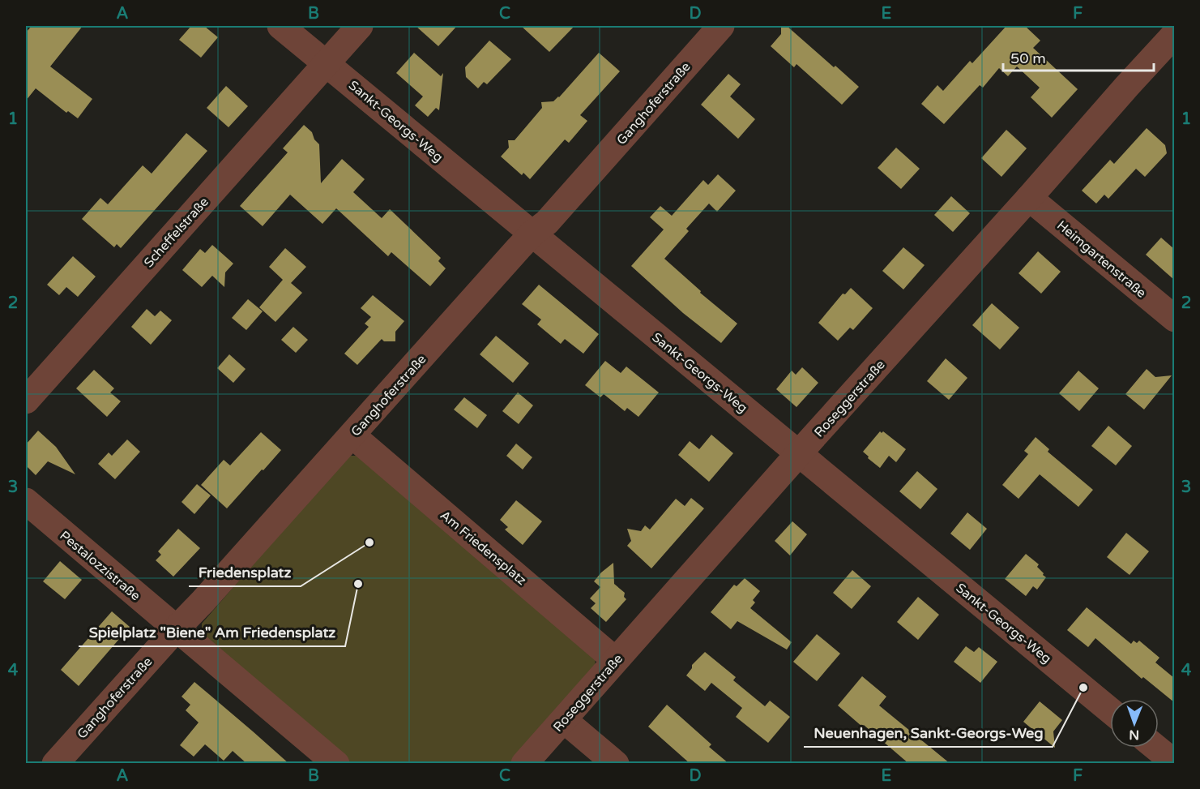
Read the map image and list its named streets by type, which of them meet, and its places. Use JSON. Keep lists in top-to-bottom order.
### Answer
{
  "streets": {
    "street": [
      "Ganghoferstraße",
      "Sankt-Georgs-Weg",
      "Scheffelstraße",
      "Heimgartenstraße",
      "Roseggerstraße",
      "Am Friedensplatz",
      "Pestalozzistraße"
    ]
  },
  "crossings": [
    ["Ganghoferstraße", "Sankt-Georgs-Weg"],
    ["Ganghoferstraße", "Am Friedensplatz"],
    ["Ganghoferstraße", "Pestalozzistraße"],
    ["Sankt-Georgs-Weg", "Scheffelstraße"],
    ["Sankt-Georgs-Weg", "Roseggerstraße"],
    ["Heimgartenstraße", "Roseggerstraße"],
    ["Roseggerstraße", "Am Friedensplatz"]
  ],
  "places": ["Friedensplatz", "Spielplatz \"Biene\" Am Friedensplatz", "Neuenhagen, Sankt-Georgs-Weg"],
  "scale_bar": "50 m",
  "north": "bottom",
  "grid": {
    "columns": [
      "A",
      "B",
      "C",
      "D",
      "E",
      "F"
    ],
    "rows": [
      "1",
      "2",
      "3",
      "4"
    ]
  }
}
